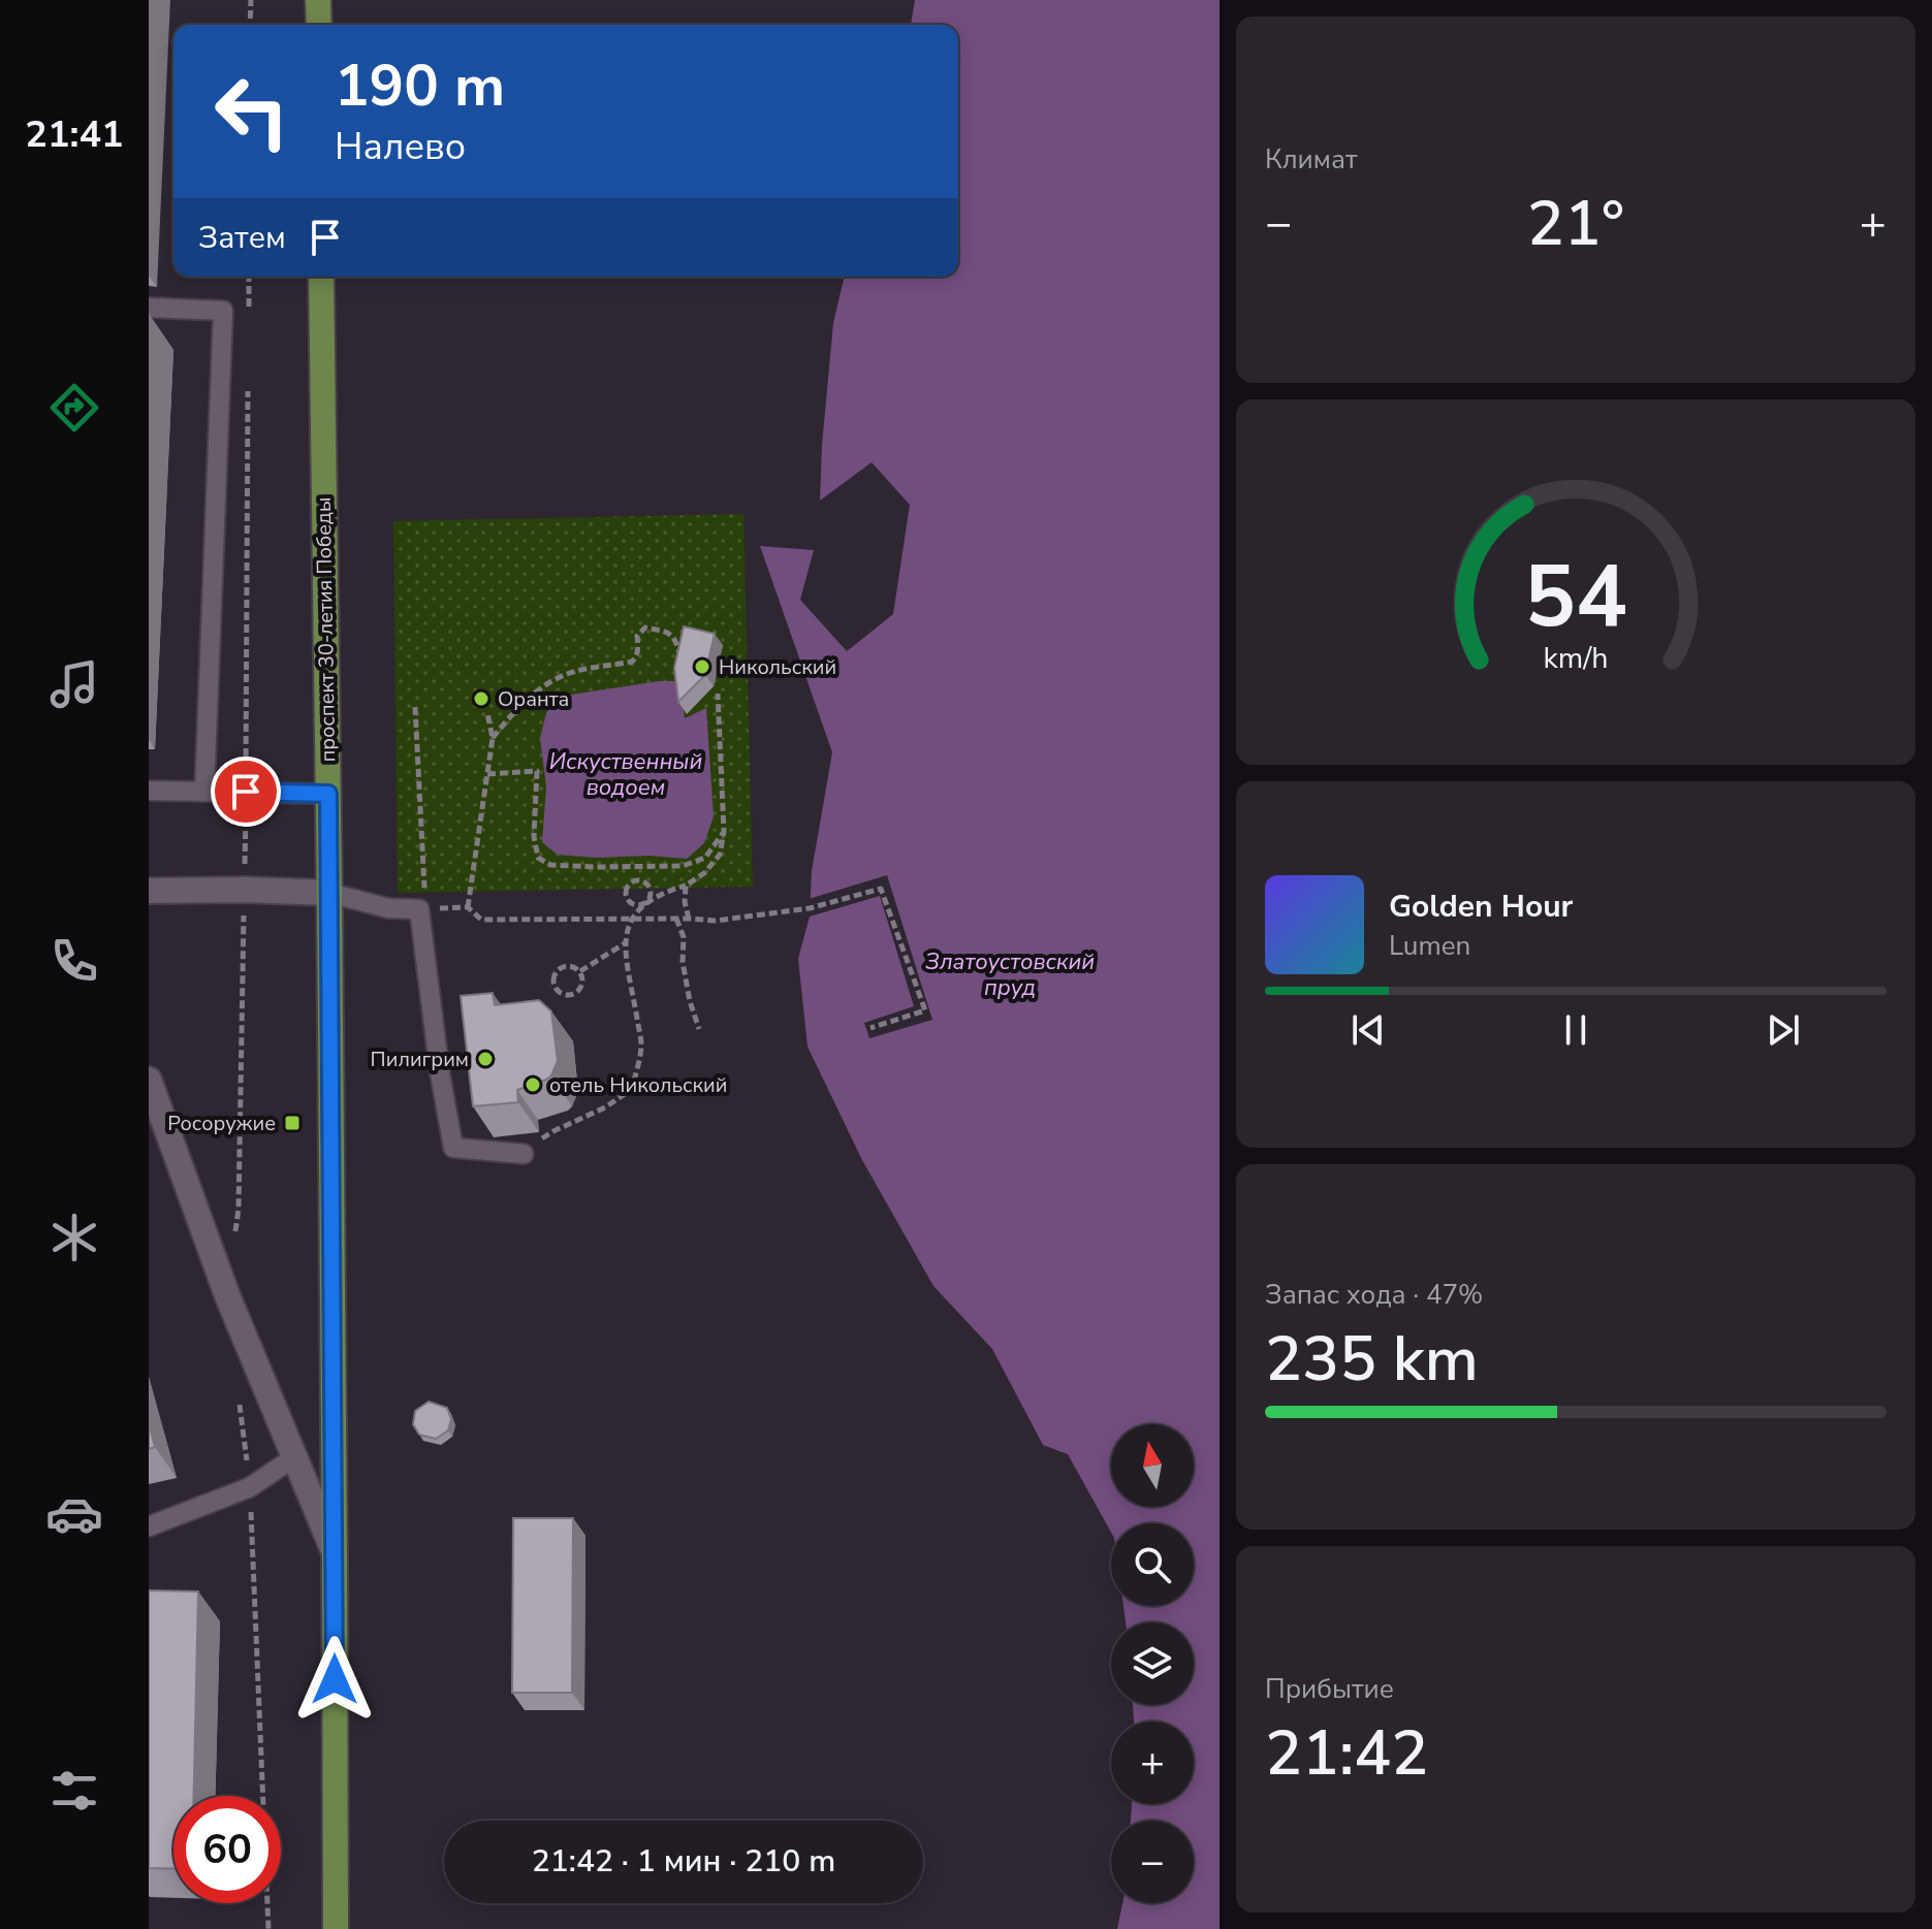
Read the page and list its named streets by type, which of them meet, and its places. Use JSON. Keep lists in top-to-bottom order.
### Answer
{
  "streets": {
    "main road": ["проспект 30-летия Победы"]
  },
  "water": ["Искуственный водоем", "Златоустовский пруд"],
  "places": {
    "other": [
      "Никольский",
      "Оранта",
      "Пилигрим",
      "отель Никольский"
    ],
    "transit": ["Росоружие"]
  },
  "north": "top",
  "page": {
    "tabs": "21:41",
    "tile": [
      "Климат",
      ["Запас хода · 47%", "235 km"],
      ["Прибытие", "21:42"]
    ],
    "turn": ["190 m", "Налево"],
    "heat": ["−", "21°", "+"],
    "then": "Затем",
    "song": ["Golden Hour", "Lumen"],
    "map_buttons": ["+", "−"],
    "limit": "60",
    "trip": "21:42 · 1 мин · 210 m",
    "gauge": ["54", "km/h"]
  }
}
